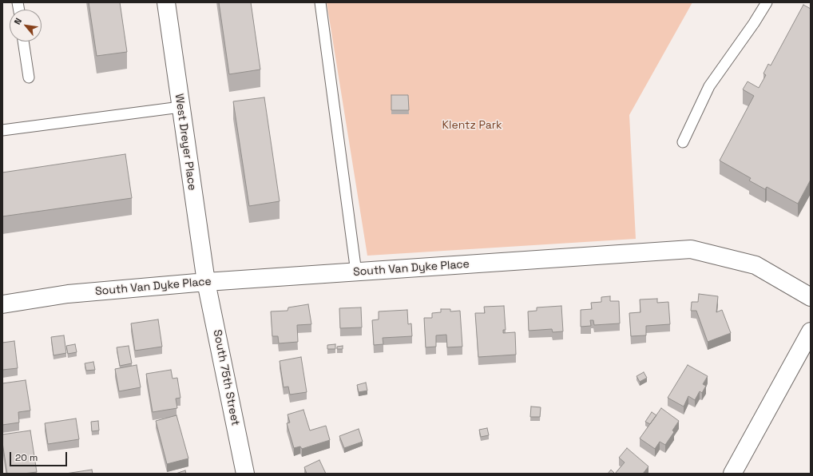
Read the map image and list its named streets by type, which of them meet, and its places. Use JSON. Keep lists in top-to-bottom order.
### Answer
{
  "streets": {
    "street": ["West Dreyer Place", "South Van Dyke Place", "South 75th Street"]
  },
  "crossings": [
    ["West Dreyer Place", "South Van Dyke Place"],
    ["West Dreyer Place", "South 75th Street"],
    ["South Van Dyke Place", "South 75th Street"]
  ],
  "parks": ["Klentz Park"],
  "scale_bar": "20 m",
  "north": "top left"
}
